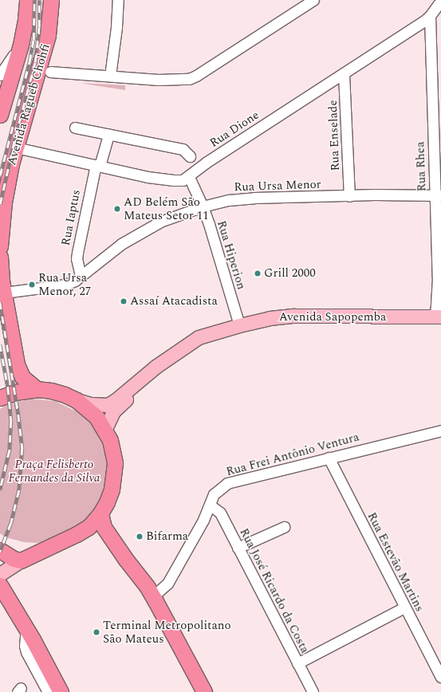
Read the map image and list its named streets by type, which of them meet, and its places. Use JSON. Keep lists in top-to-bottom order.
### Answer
{
  "streets": {
    "highway": ["Avenida Ragueb Chohfi"],
    "main road": ["Avenida Sapopemba"],
    "street": [
      "Rua Dione",
      "Rua Enselade",
      "Rua Rhea",
      "Rua Ursa Menor",
      "Rua Iaptus",
      "Rua Hiperion",
      "Rua Frei Antônio Ventura",
      "Rua Estevão Martins",
      "Rua José Ricardo da Costa"
    ]
  },
  "crossings": [
    ["Avenida Ragueb Chohfi", "Rua Dione"],
    ["Rua Dione", "Rua Enselade"],
    ["Rua Dione", "Rua Rhea"],
    ["Rua Dione", "Rua Iaptus"],
    ["Rua Dione", "Rua Hiperion"],
    ["Rua Enselade", "Rua Ursa Menor"],
    ["Rua Rhea", "Rua Ursa Menor"],
    ["Rua Rhea", "Avenida Sapopemba"],
    ["Rua Ursa Menor", "Rua Iaptus"],
    ["Rua Ursa Menor", "Rua Hiperion"],
    ["Rua Hiperion", "Avenida Sapopemba"],
    ["Rua Frei Antônio Ventura", "Rua Estevão Martins"],
    ["Rua Frei Antônio Ventura", "Rua José Ricardo da Costa"]
  ],
  "parks": ["Praça Felisberto Fernandes da Silva"],
  "places": [
    "AD Belém São Mateus Setor 11",
    "Grill 2000",
    "Rua Ursa Menor, 27",
    "Assaí Atacadista",
    "Bifarma",
    "Terminal Metropolitano São Mateus"
  ]
}
